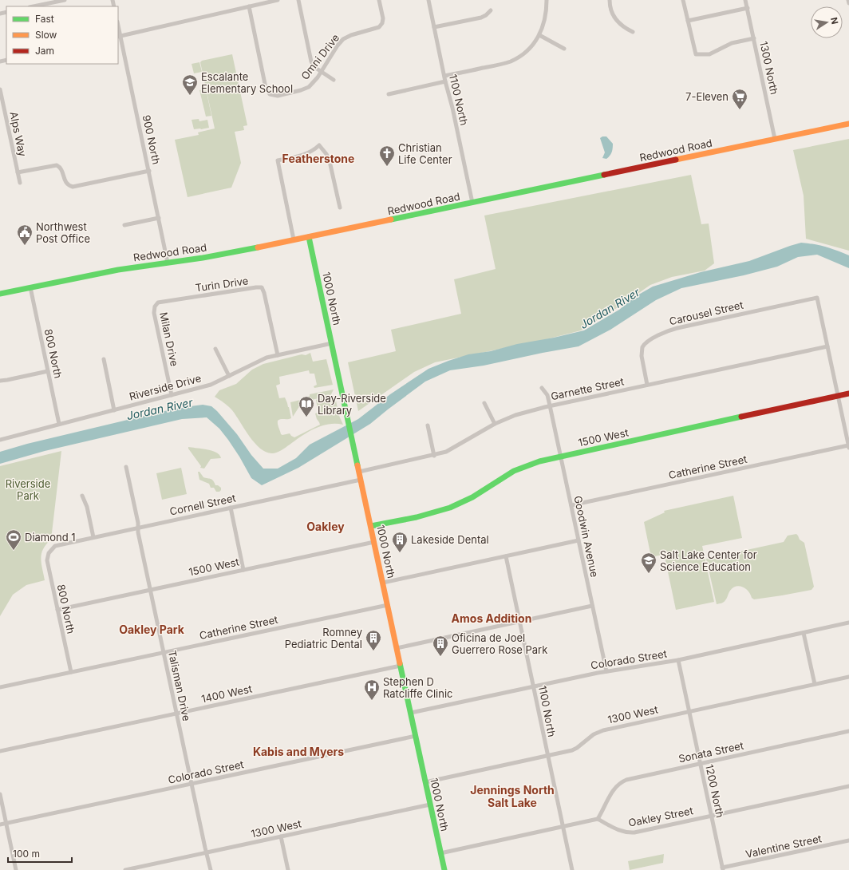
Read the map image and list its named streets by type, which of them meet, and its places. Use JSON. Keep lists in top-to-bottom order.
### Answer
{
  "streets": {
    "street": [
      "Omni Drive",
      "1300 North",
      "1100 North",
      "Alps Way",
      "900 North",
      "Redwood Road",
      "Turin Drive",
      "1000 North",
      "Carousel Street",
      "Milan Drive",
      "800 North",
      "Riverside Drive",
      "Garnette Street",
      "1500 West",
      "Catherine Street",
      "Cornell Street",
      "Goodwin Avenue",
      "Colorado Street",
      "Talisman Drive",
      "1400 West",
      "1300 West",
      "Sonata Street",
      "1200 North",
      "Oakley Street",
      "Valentine Street"
    ]
  },
  "crossings": [
    ["1300 North", "Redwood Road"],
    ["1100 North", "Redwood Road"],
    ["1100 North", "Colorado Street"],
    ["1100 North", "1300 West"],
    ["900 North", "Redwood Road"],
    ["Redwood Road", "1000 North"],
    ["Redwood Road", "800 North"],
    ["Turin Drive", "Milan Drive"],
    ["Turin Drive", "Riverside Drive"],
    ["1000 North", "Riverside Drive"],
    ["1000 North", "Garnette Street"],
    ["1000 North", "1500 West"],
    ["1000 North", "Catherine Street"],
    ["1000 North", "Cornell Street"],
    ["1000 North", "Colorado Street"],
    ["1000 North", "1400 West"],
    ["1000 North", "1300 West"],
    ["Carousel Street", "Garnette Street"],
    ["Milan Drive", "Riverside Drive"],
    ["800 North", "Riverside Drive"],
    ["800 North", "1500 West"],
    ["800 North", "Catherine Street"],
    ["800 North", "Cornell Street"],
    ["Garnette Street", "Goodwin Avenue"],
    ["1500 West", "Goodwin Avenue"],
    ["1500 West", "Talisman Drive"],
    ["Catherine Street", "Goodwin Avenue"],
    ["Catherine Street", "Talisman Drive"],
    ["Cornell Street", "Talisman Drive"],
    ["Goodwin Avenue", "Colorado Street"],
    ["Colorado Street", "Talisman Drive"],
    ["Colorado Street", "1200 North"],
    ["Talisman Drive", "1400 West"],
    ["Talisman Drive", "1300 West"],
    ["1300 West", "1200 North"],
    ["Sonata Street", "1200 North"],
    ["Sonata Street", "Oakley Street"],
    ["1200 North", "Oakley Street"],
    ["1200 North", "Valentine Street"]
  ],
  "districts": [
    "Featherstone",
    "Oakley",
    "Amos Addition",
    "Oakley Park",
    "Kabis and Myers",
    "Jennings North Salt Lake"
  ],
  "water": ["Jordan River"],
  "parks": ["Riverside Park"],
  "places": {
    "school or university": ["Escalante Elementary School", "Salt Lake Center for Science Education"],
    "supermarket": ["7-Eleven"],
    "church": ["Christian Life Center"],
    "public building": ["Northwest Post Office"],
    "library": ["Day-Riverside Library"],
    "sports": ["Diamond 1"],
    "building": ["Lakeside Dental", "Romney Pediatric Dental", "Oficina de Joel Guerrero Rose Park"],
    "hospital": ["Stephen D Ratcliffe Clinic"]
  },
  "legend": ["Fast", "Slow", "Jam"],
  "scale_bar": "100 m",
  "north": "right"
}
